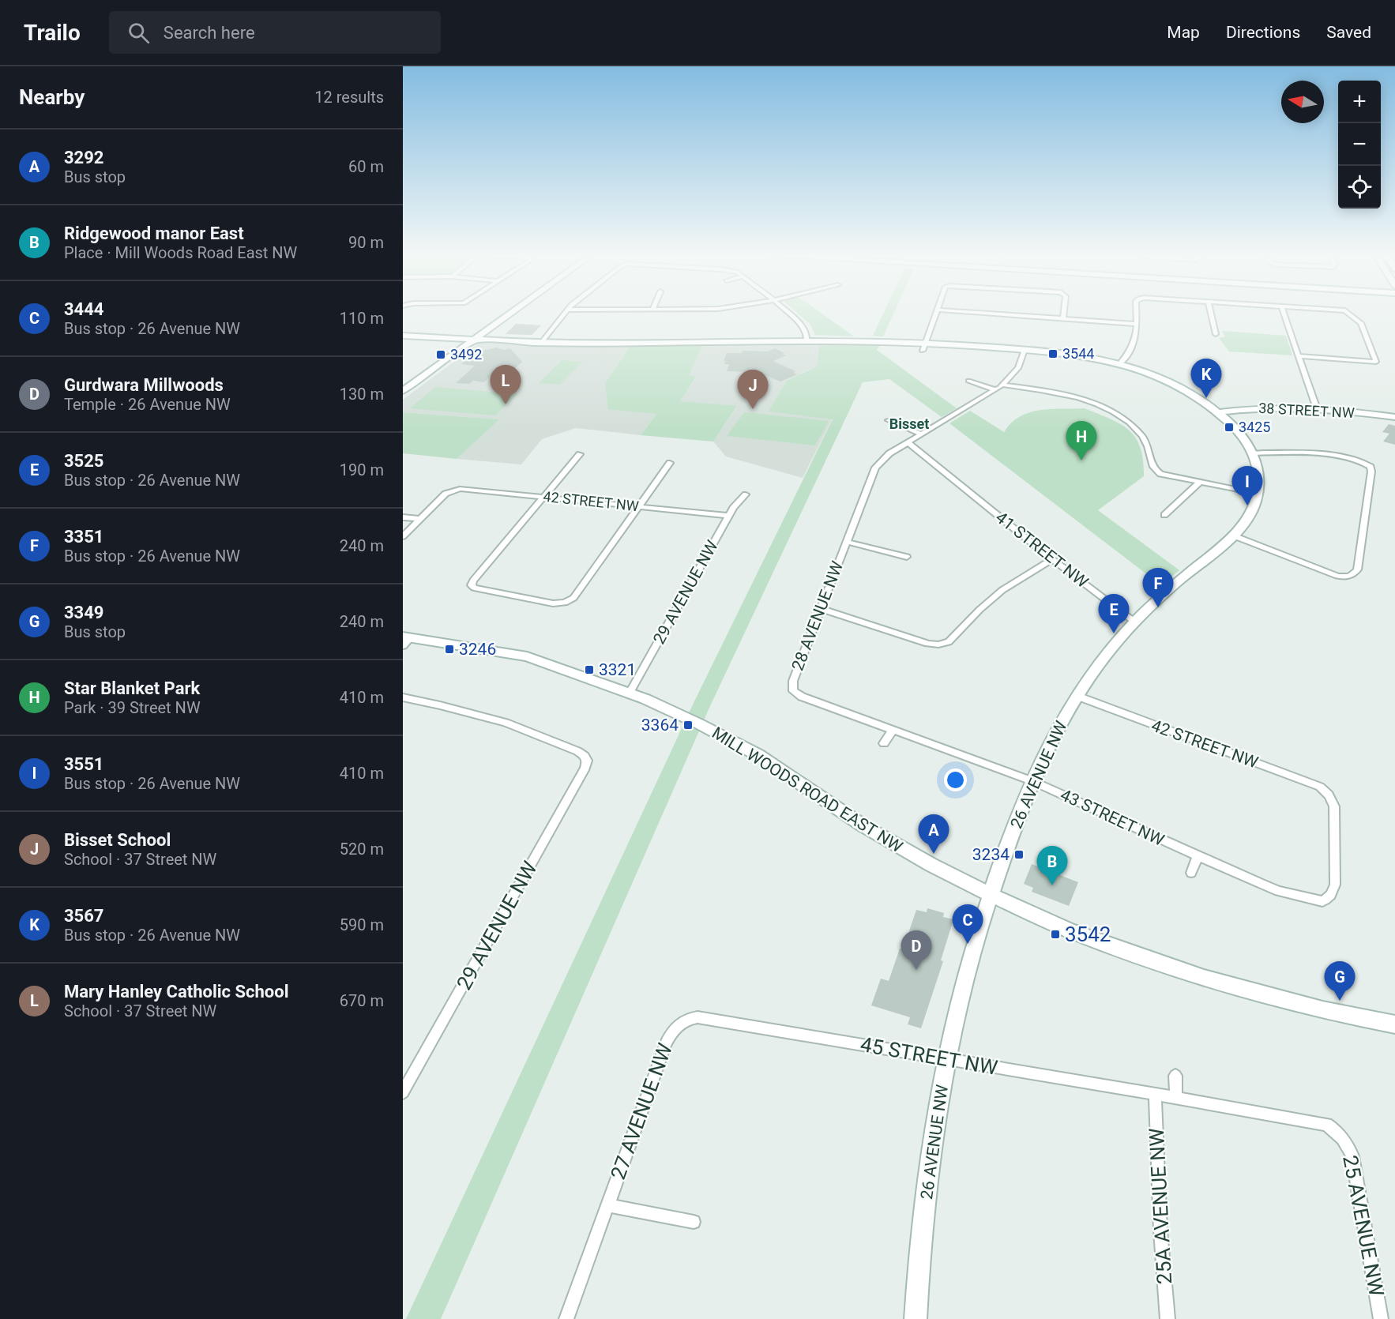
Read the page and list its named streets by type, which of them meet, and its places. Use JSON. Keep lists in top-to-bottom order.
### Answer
{
  "streets": {
    "street": [
      "38 STREET NW",
      "42 STREET NW",
      "41 STREET NW",
      "29 AVENUE NW",
      "28 AVENUE NW",
      "26 AVENUE NW",
      "MILL WOODS ROAD EAST NW",
      "43 STREET NW",
      "45 STREET NW",
      "27 AVENUE NW",
      "25A AVENUE NW",
      "25 AVENUE NW"
    ]
  },
  "crossings": [
    ["38 STREET NW", "26 AVENUE NW"],
    ["42 STREET NW", "29 AVENUE NW"],
    ["42 STREET NW", "26 AVENUE NW"],
    ["42 STREET NW", "43 STREET NW"],
    ["41 STREET NW", "28 AVENUE NW"],
    ["41 STREET NW", "26 AVENUE NW"],
    ["29 AVENUE NW", "MILL WOODS ROAD EAST NW"],
    ["28 AVENUE NW", "26 AVENUE NW"],
    ["28 AVENUE NW", "43 STREET NW"],
    ["26 AVENUE NW", "MILL WOODS ROAD EAST NW"],
    ["26 AVENUE NW", "43 STREET NW"],
    ["26 AVENUE NW", "45 STREET NW"],
    ["45 STREET NW", "27 AVENUE NW"],
    ["45 STREET NW", "25A AVENUE NW"],
    ["45 STREET NW", "25 AVENUE NW"]
  ],
  "districts": ["Bisset"],
  "places": {
    "transit": [
      "3544",
      "3492",
      "3425",
      "3246",
      "3321",
      "3364",
      "3234",
      "3542"
    ]
  },
  "north": "left",
  "page": {
    "header": "Trailo",
    "search": "Search here",
    "nav": ["Map", "Directions", "Saved"],
    "heading": ["Nearby", "12 results"],
    "map_buttons": ["+", "−"],
    "list": [
      {
        "mark": "A",
        "name": "3292",
        "note": "Bus stop",
        "value": "60 m"
      },
      {
        "mark": "B",
        "name": "Ridgewood manor East",
        "note": "Place · Mill Woods Road East NW",
        "value": "90 m"
      },
      {
        "mark": "C",
        "name": "3444",
        "note": "Bus stop · 26 Avenue NW",
        "value": "110 m"
      },
      {
        "mark": "D",
        "name": "Gurdwara Millwoods",
        "note": "Temple · 26 Avenue NW",
        "value": "130 m"
      },
      {
        "mark": "E",
        "name": "3525",
        "note": "Bus stop · 26 Avenue NW",
        "value": "190 m"
      },
      {
        "mark": "F",
        "name": "3351",
        "note": "Bus stop · 26 Avenue NW",
        "value": "240 m"
      },
      {
        "mark": "G",
        "name": "3349",
        "note": "Bus stop",
        "value": "240 m"
      },
      {
        "mark": "H",
        "name": "Star Blanket Park",
        "note": "Park · 39 Street NW",
        "value": "410 m"
      },
      {
        "mark": "I",
        "name": "3551",
        "note": "Bus stop · 26 Avenue NW",
        "value": "410 m"
      },
      {
        "mark": "J",
        "name": "Bisset School",
        "note": "School · 37 Street NW",
        "value": "520 m"
      },
      {
        "mark": "K",
        "name": "3567",
        "note": "Bus stop · 26 Avenue NW",
        "value": "590 m"
      },
      {
        "mark": "L",
        "name": "Mary Hanley Catholic School",
        "note": "School · 37 Street NW",
        "value": "670 m"
      }
    ],
    "pins": [
      "K",
      "L",
      "J",
      "H",
      "I",
      "F",
      "E",
      "A",
      "B",
      "C",
      "D",
      "G"
    ]
  }
}
